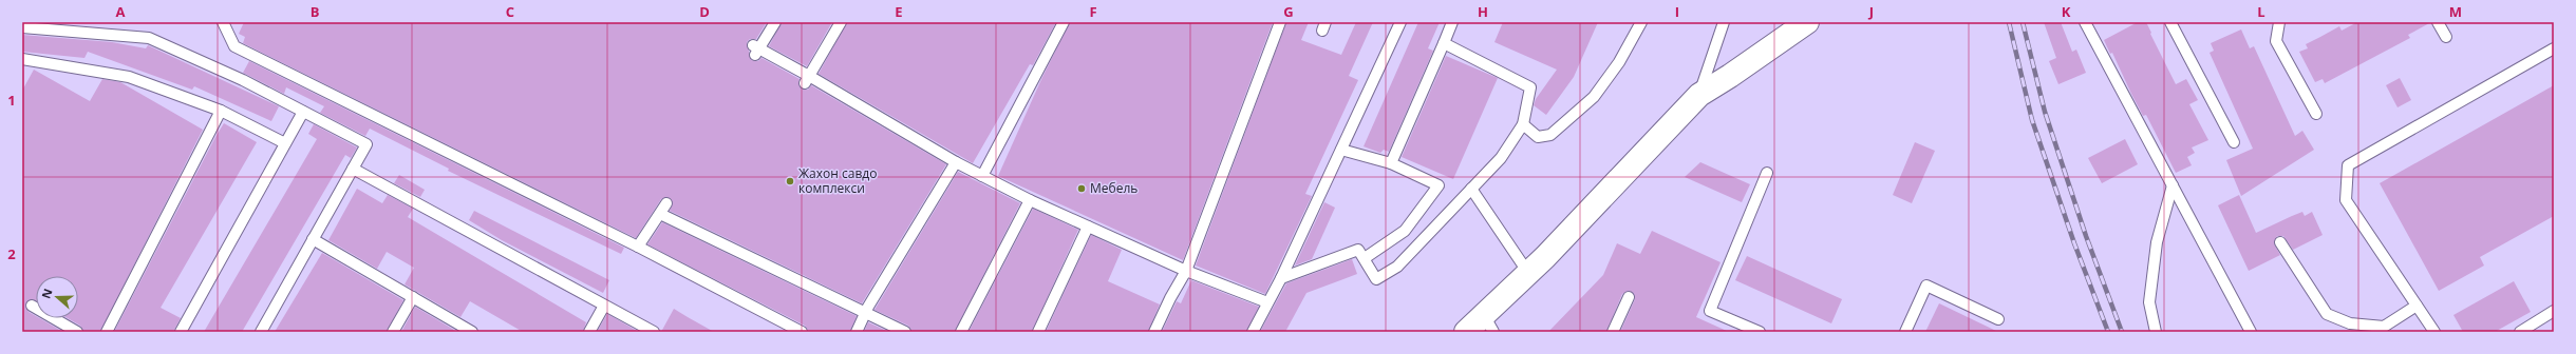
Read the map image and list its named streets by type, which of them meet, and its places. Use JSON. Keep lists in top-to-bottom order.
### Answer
{
  "places": ["Жахон савдо комплекси", "Мебель"],
  "north": "left",
  "grid": {
    "columns": [
      "A",
      "B",
      "C",
      "D",
      "E",
      "F",
      "G",
      "H",
      "I",
      "J",
      "K",
      "L",
      "M"
    ],
    "rows": ["1", "2"]
  }
}
